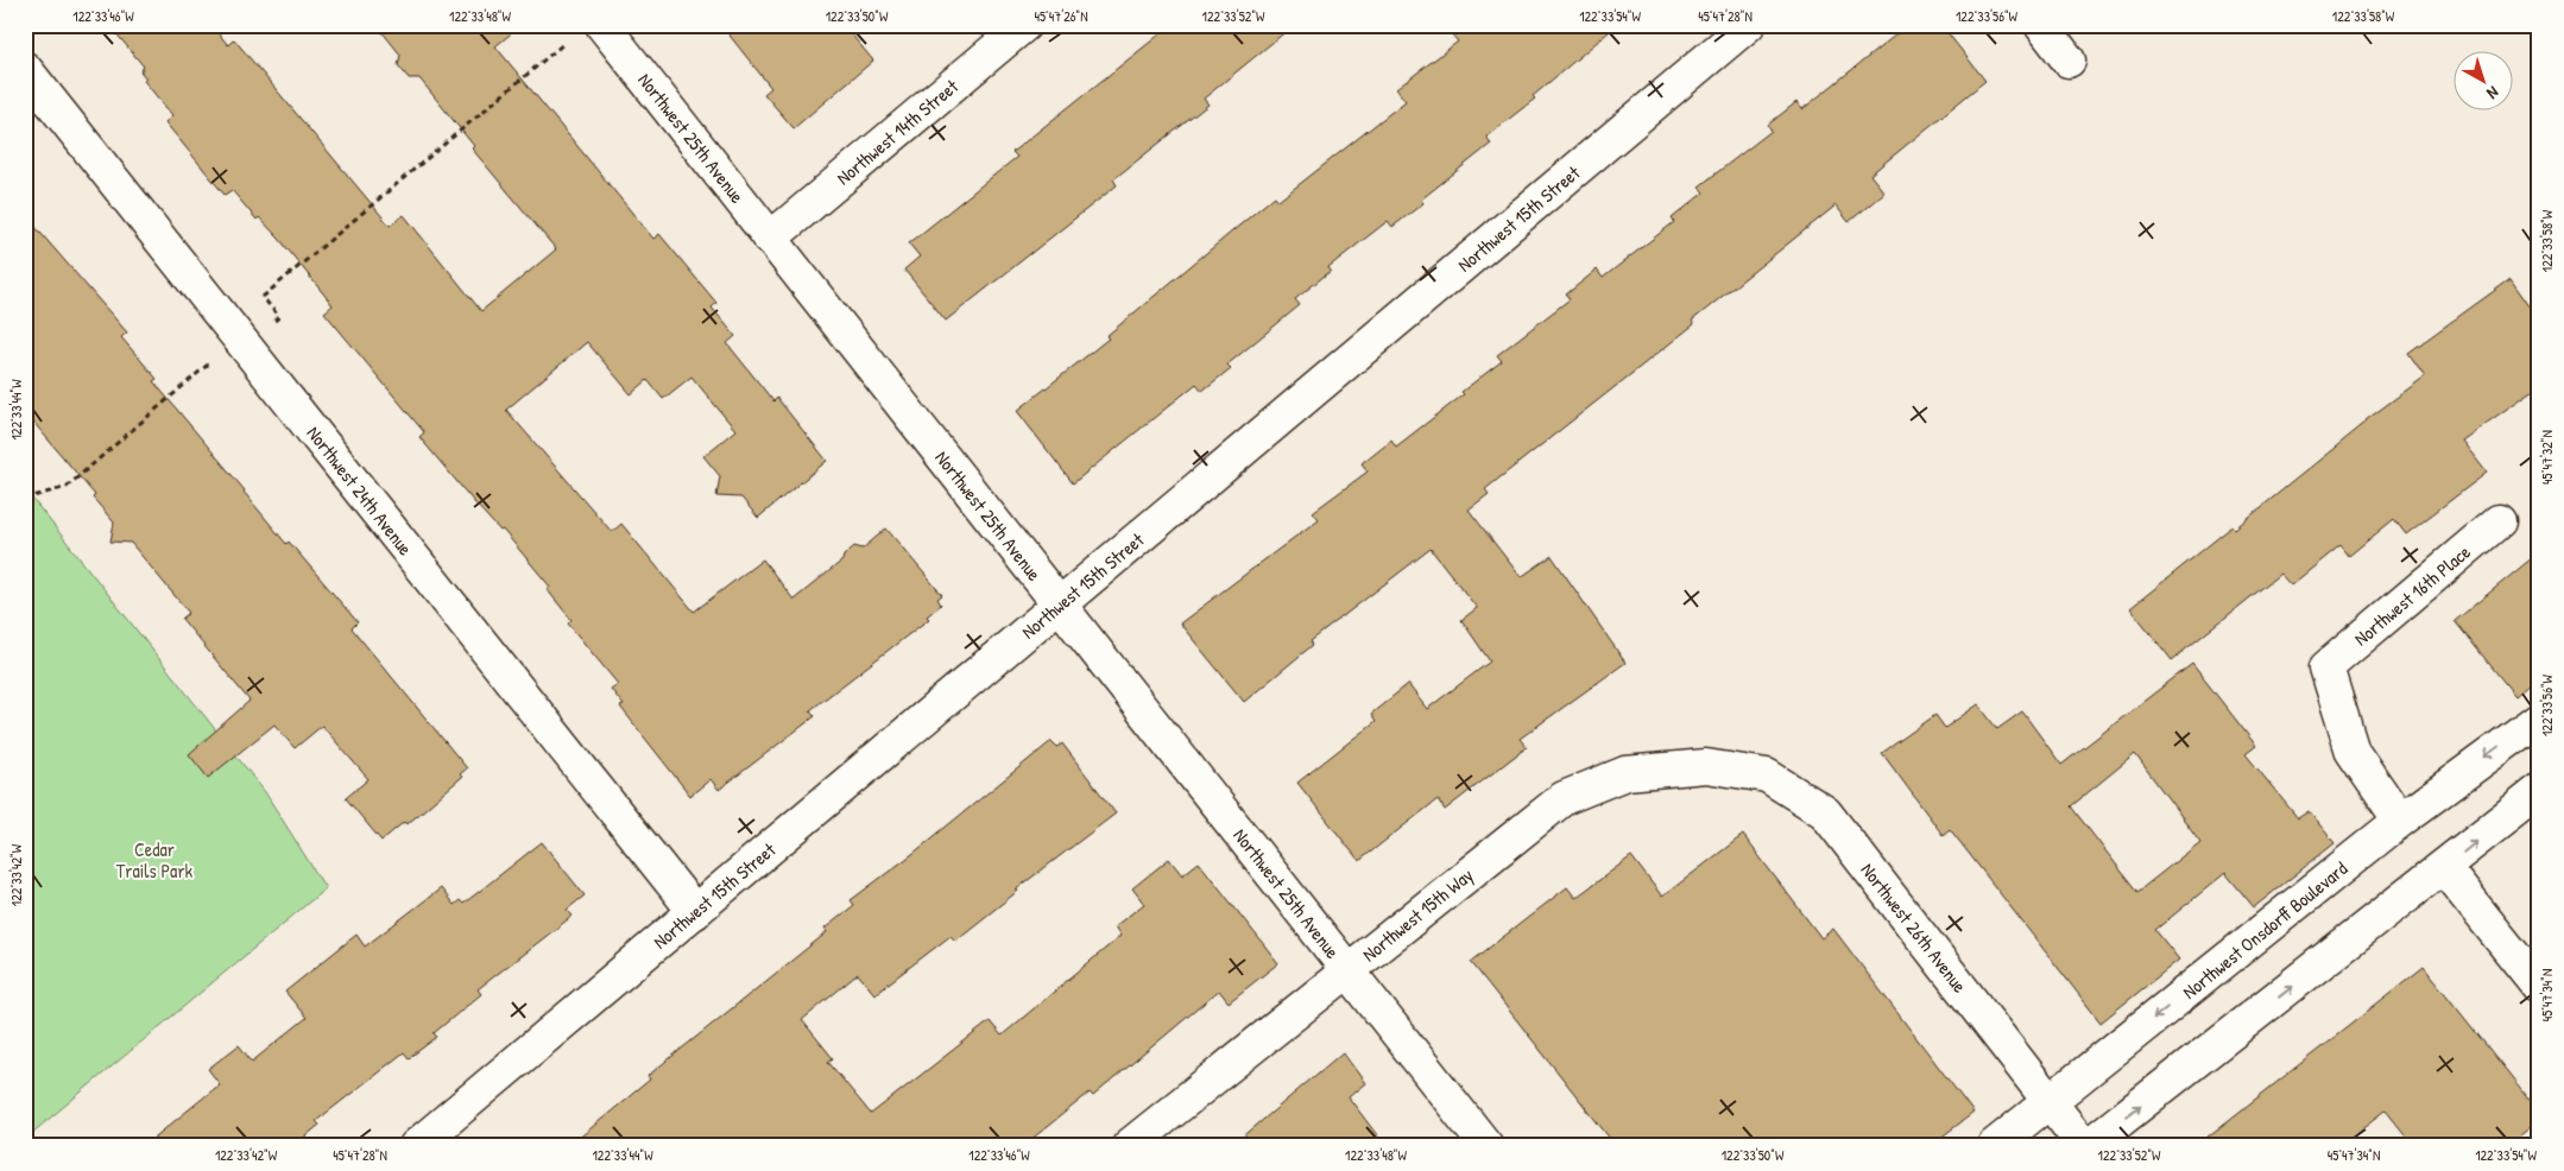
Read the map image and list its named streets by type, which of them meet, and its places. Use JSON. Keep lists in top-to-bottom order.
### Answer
{
  "streets": {
    "street": [
      "Northwest 14th Street",
      "Northwest 25th Avenue",
      "Northwest 15th Street",
      "Northwest 24th Avenue",
      "Northwest 16th Place",
      "Northwest 15th Way",
      "Northwest 26th Avenue",
      "Northwest Onsdorff Boulevard"
    ]
  },
  "crossings": [
    ["Northwest 14th Street", "Northwest 25th Avenue"],
    ["Northwest 25th Avenue", "Northwest 15th Street"],
    ["Northwest 25th Avenue", "Northwest 15th Way"],
    ["Northwest 15th Street", "Northwest 24th Avenue"],
    ["Northwest 16th Place", "Northwest Onsdorff Boulevard"],
    ["Northwest 15th Way", "Northwest 26th Avenue"],
    ["Northwest 26th Avenue", "Northwest Onsdorff Boulevard"]
  ],
  "parks": ["Cedar Trails Park"],
  "north": "bottom right",
  "coordinates": [
    "122°33'46\"W",
    "122°33'48\"W",
    "122°33'50\"W",
    "45°47'26\"N",
    "122°33'52\"W",
    "122°33'54\"W",
    "45°47'28\"N",
    "122°33'56\"W",
    "122°33'58\"W",
    "122°33'44\"W",
    "45°47'32\"N",
    "122°33'42\"W",
    "45°47'34\"N"
  ]
}
